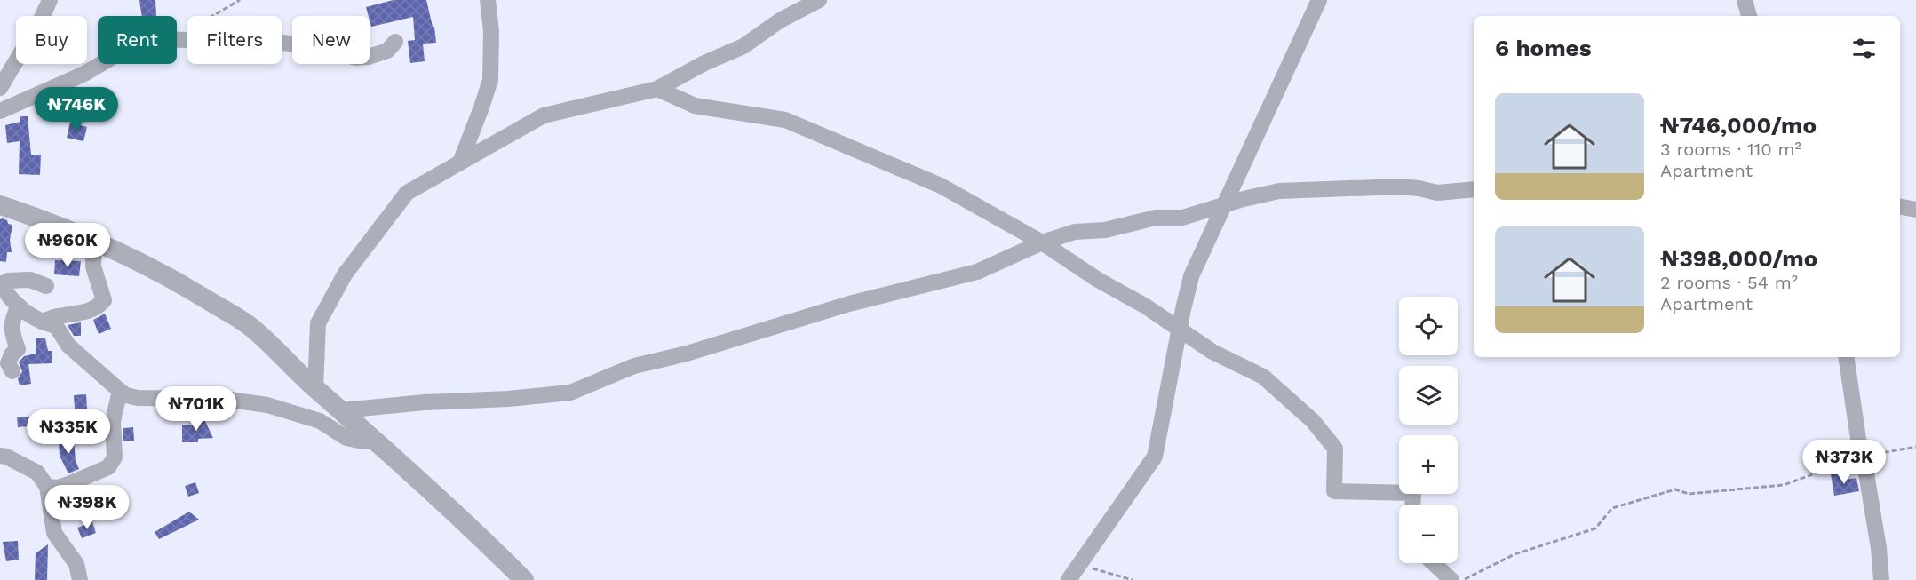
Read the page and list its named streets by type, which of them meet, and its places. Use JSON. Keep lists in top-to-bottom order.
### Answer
{
  "page": {
    "chip": [
      "Buy",
      "Rent",
      "Filters",
      "New"
    ],
    "heading": "6 homes",
    "list": [
      {
        "name": "₦746,000/mo",
        "note": "3 rooms · 110 m² · Apartment"
      },
      {
        "name": "₦398,000/mo",
        "note": "2 rooms · 54 m² · Apartment"
      }
    ],
    "price": [
      "₦746K",
      "₦960K",
      "₦701K",
      "₦335K",
      "₦373K",
      "₦398K"
    ],
    "map_buttons": ["+", "−"]
  }
}
